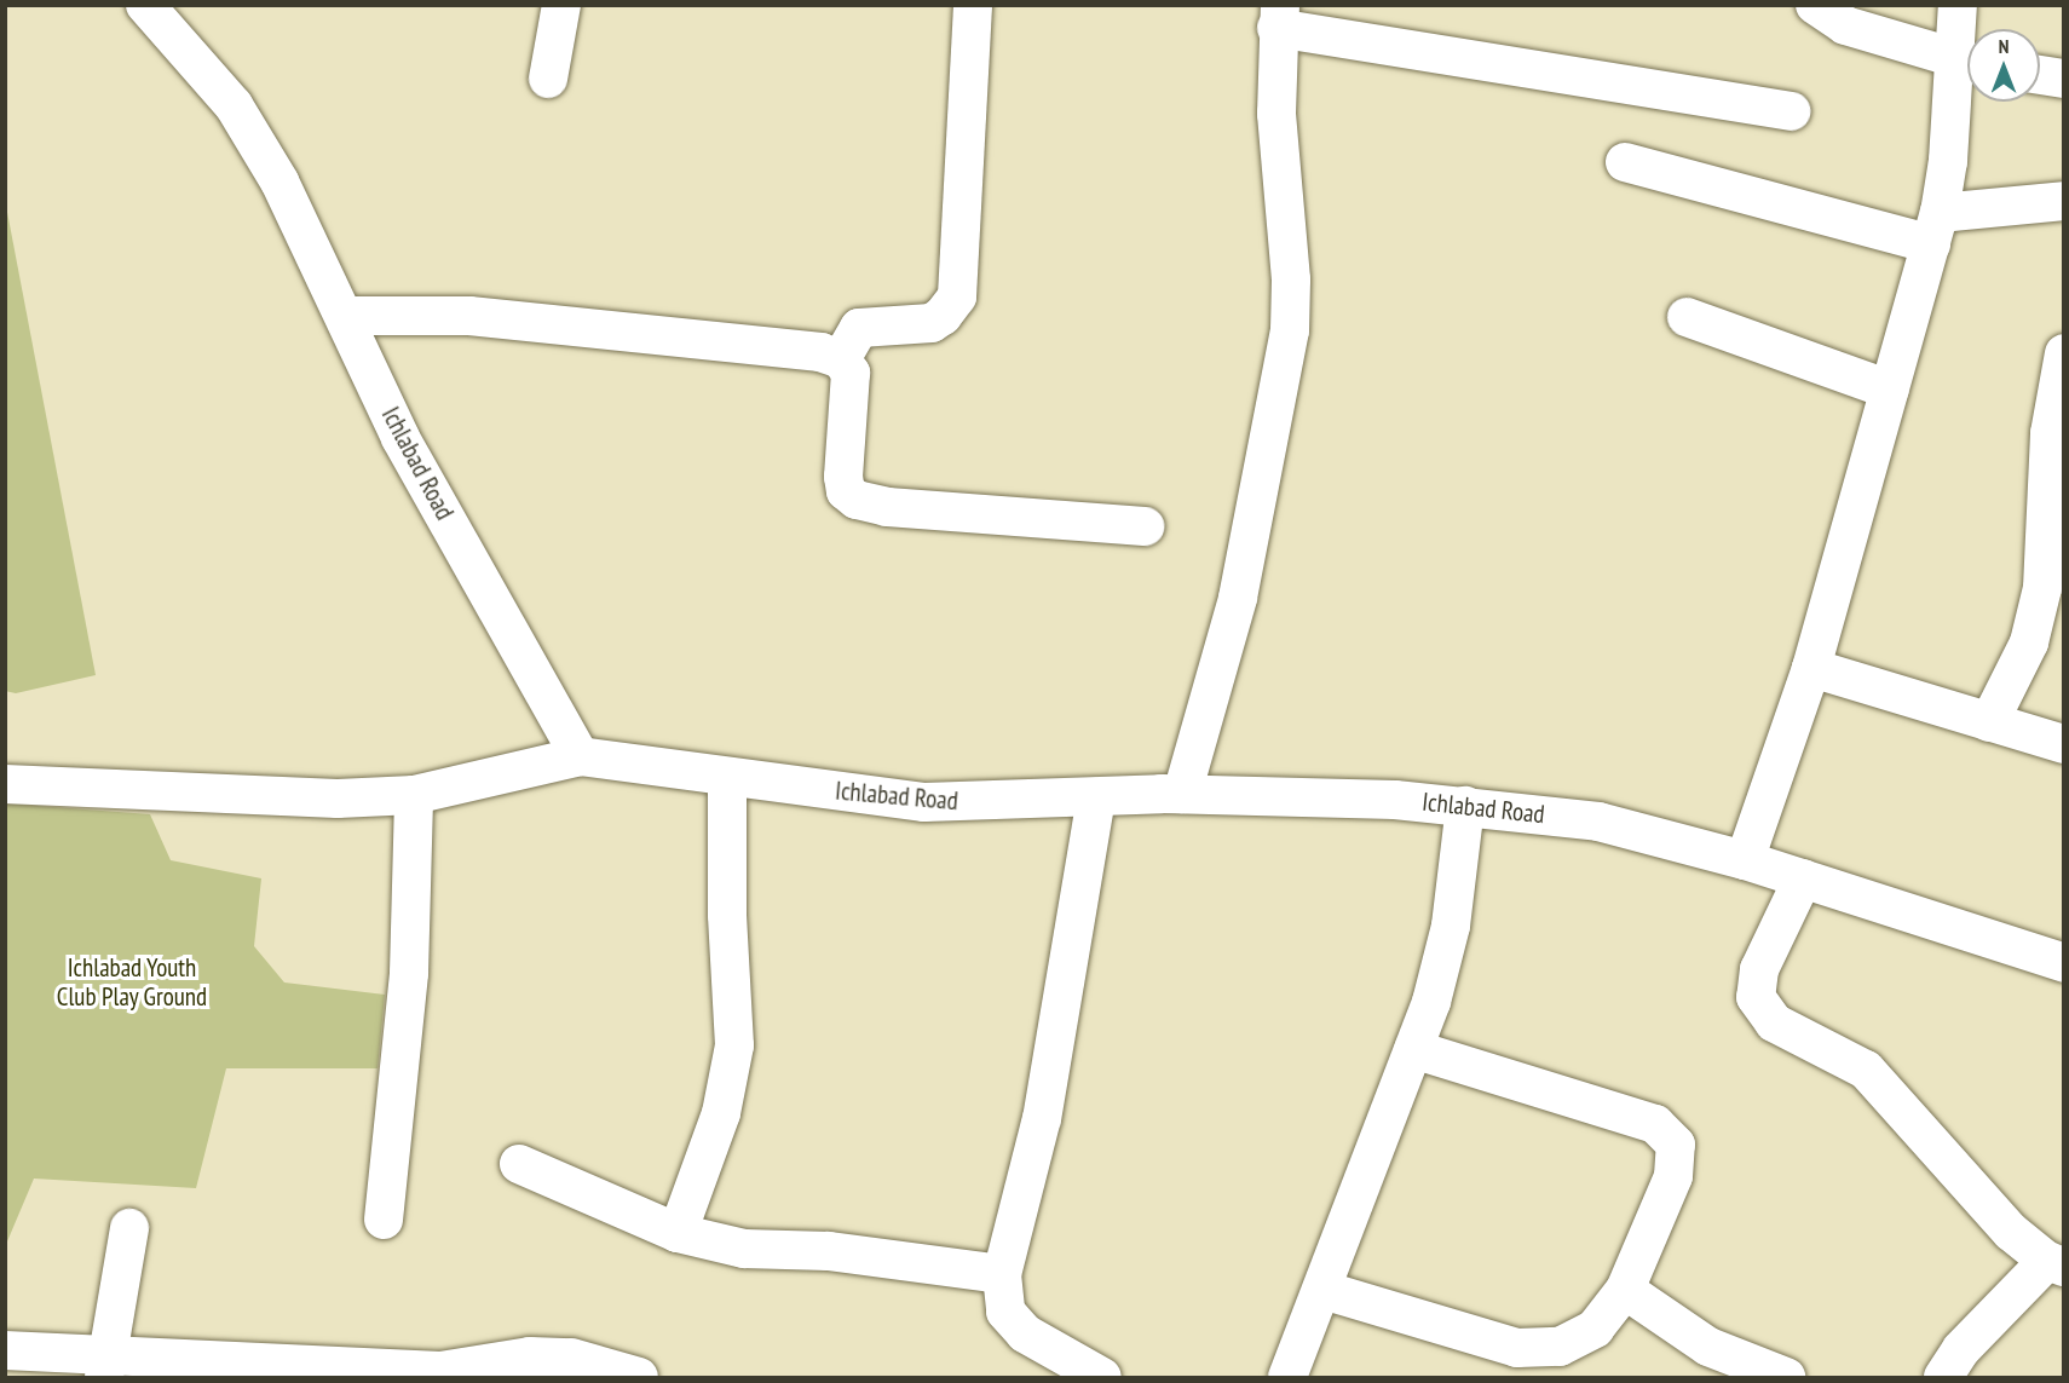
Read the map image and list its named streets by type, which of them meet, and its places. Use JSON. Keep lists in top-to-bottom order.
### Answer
{
  "streets": {
    "street": ["Ichlabad Road"]
  },
  "parks": ["Ichlabad Youth Club Play Ground"],
  "north": "top"
}
